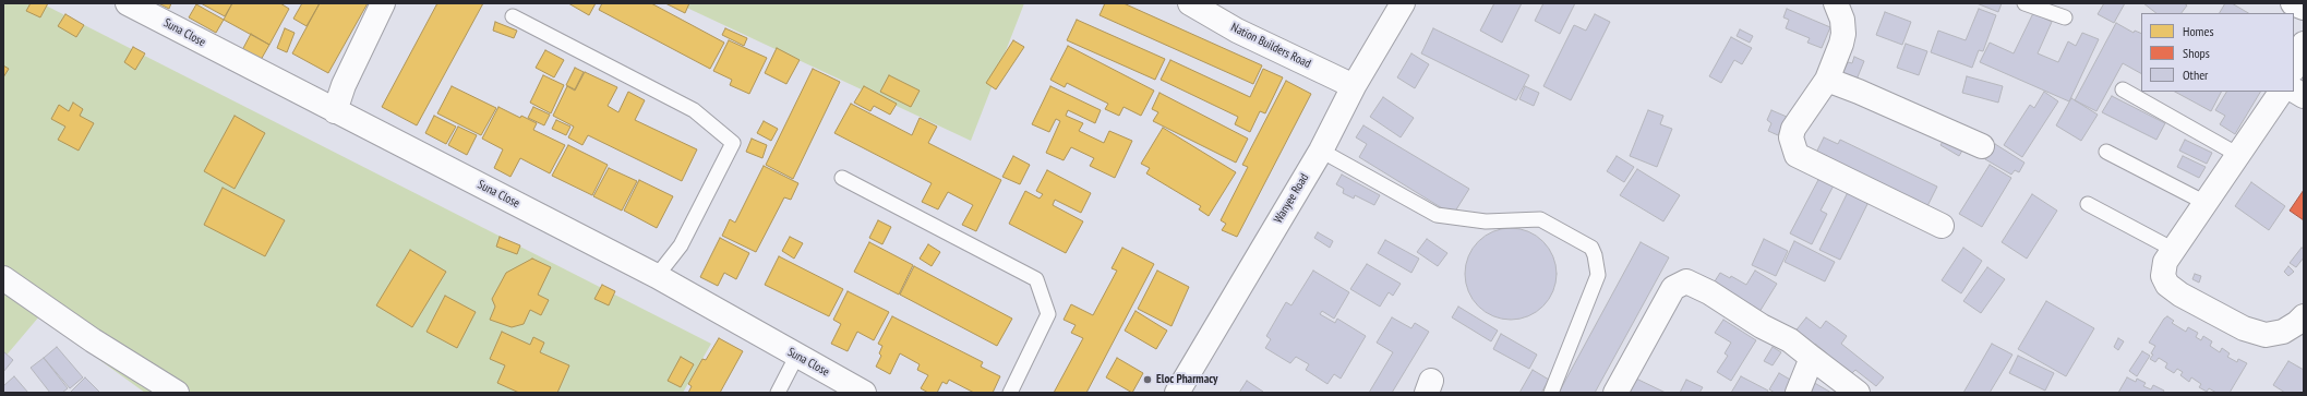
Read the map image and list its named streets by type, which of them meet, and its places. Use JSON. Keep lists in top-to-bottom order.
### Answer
{
  "streets": {
    "street": ["Suna Close", "Nation Builders Road", "Wanyee Road"]
  },
  "crossings": [
    ["Nation Builders Road", "Wanyee Road"]
  ],
  "places": ["Eloc Pharmacy"],
  "legend": ["Homes", "Shops", "Other"]
}
